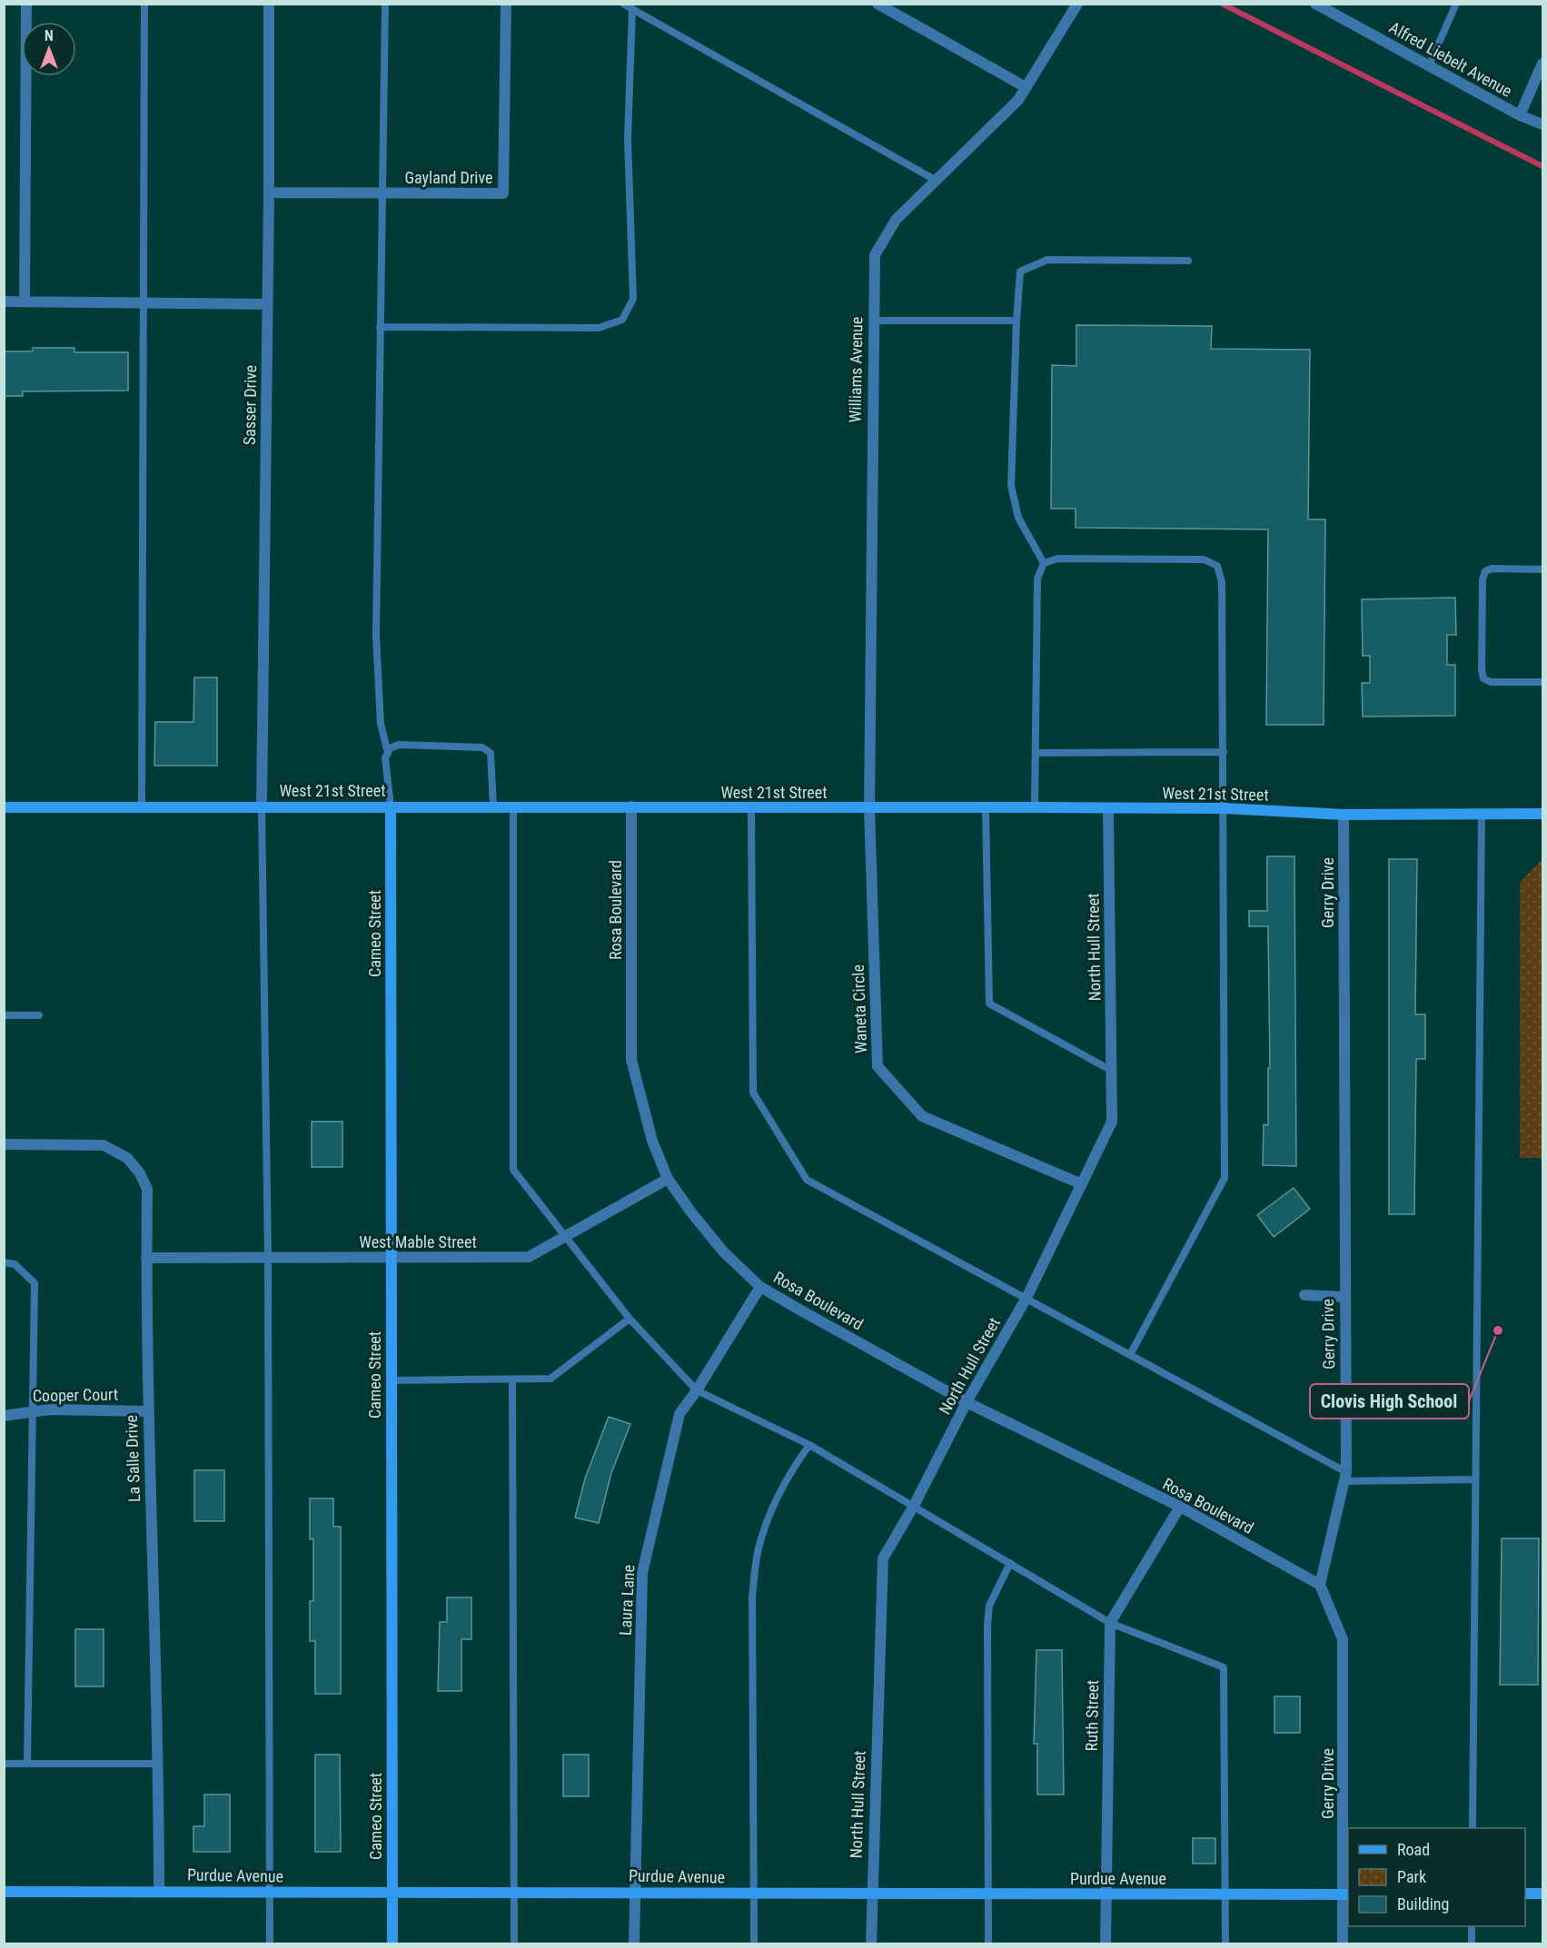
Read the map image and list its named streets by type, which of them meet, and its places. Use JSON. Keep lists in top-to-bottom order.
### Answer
{
  "streets": {
    "street": [
      "Alfred Liebelt Avenue",
      "Gayland Drive",
      "Williams Avenue",
      "Sasser Drive",
      "West 21st Street",
      "Gerry Drive",
      "Rosa Boulevard",
      "Cameo Street",
      "North Hull Street",
      "Waneta Circle",
      "West Mable Street",
      "Cooper Court",
      "La Salle Drive",
      "Laura Lane",
      "Ruth Street",
      "Purdue Avenue"
    ]
  },
  "crossings": [
    ["Gayland Drive", "Sasser Drive"],
    ["Williams Avenue", "West 21st Street"],
    ["Williams Avenue", "Waneta Circle"],
    ["Sasser Drive", "West 21st Street"],
    ["West 21st Street", "Gerry Drive"],
    ["West 21st Street", "Rosa Boulevard"],
    ["West 21st Street", "Cameo Street"],
    ["West 21st Street", "North Hull Street"],
    ["West 21st Street", "Waneta Circle"],
    ["Gerry Drive", "Rosa Boulevard"],
    ["Gerry Drive", "Purdue Avenue"],
    ["Rosa Boulevard", "North Hull Street"],
    ["Rosa Boulevard", "West Mable Street"],
    ["Rosa Boulevard", "Laura Lane"],
    ["Rosa Boulevard", "Ruth Street"],
    ["Cameo Street", "West Mable Street"],
    ["Cameo Street", "Purdue Avenue"],
    ["North Hull Street", "Waneta Circle"],
    ["North Hull Street", "Purdue Avenue"],
    ["West Mable Street", "La Salle Drive"],
    ["Cooper Court", "La Salle Drive"],
    ["La Salle Drive", "Purdue Avenue"],
    ["Laura Lane", "Purdue Avenue"],
    ["Ruth Street", "Purdue Avenue"]
  ],
  "places": ["Clovis High School"],
  "legend": ["Road", "Park", "Building"],
  "north": "top"
}
